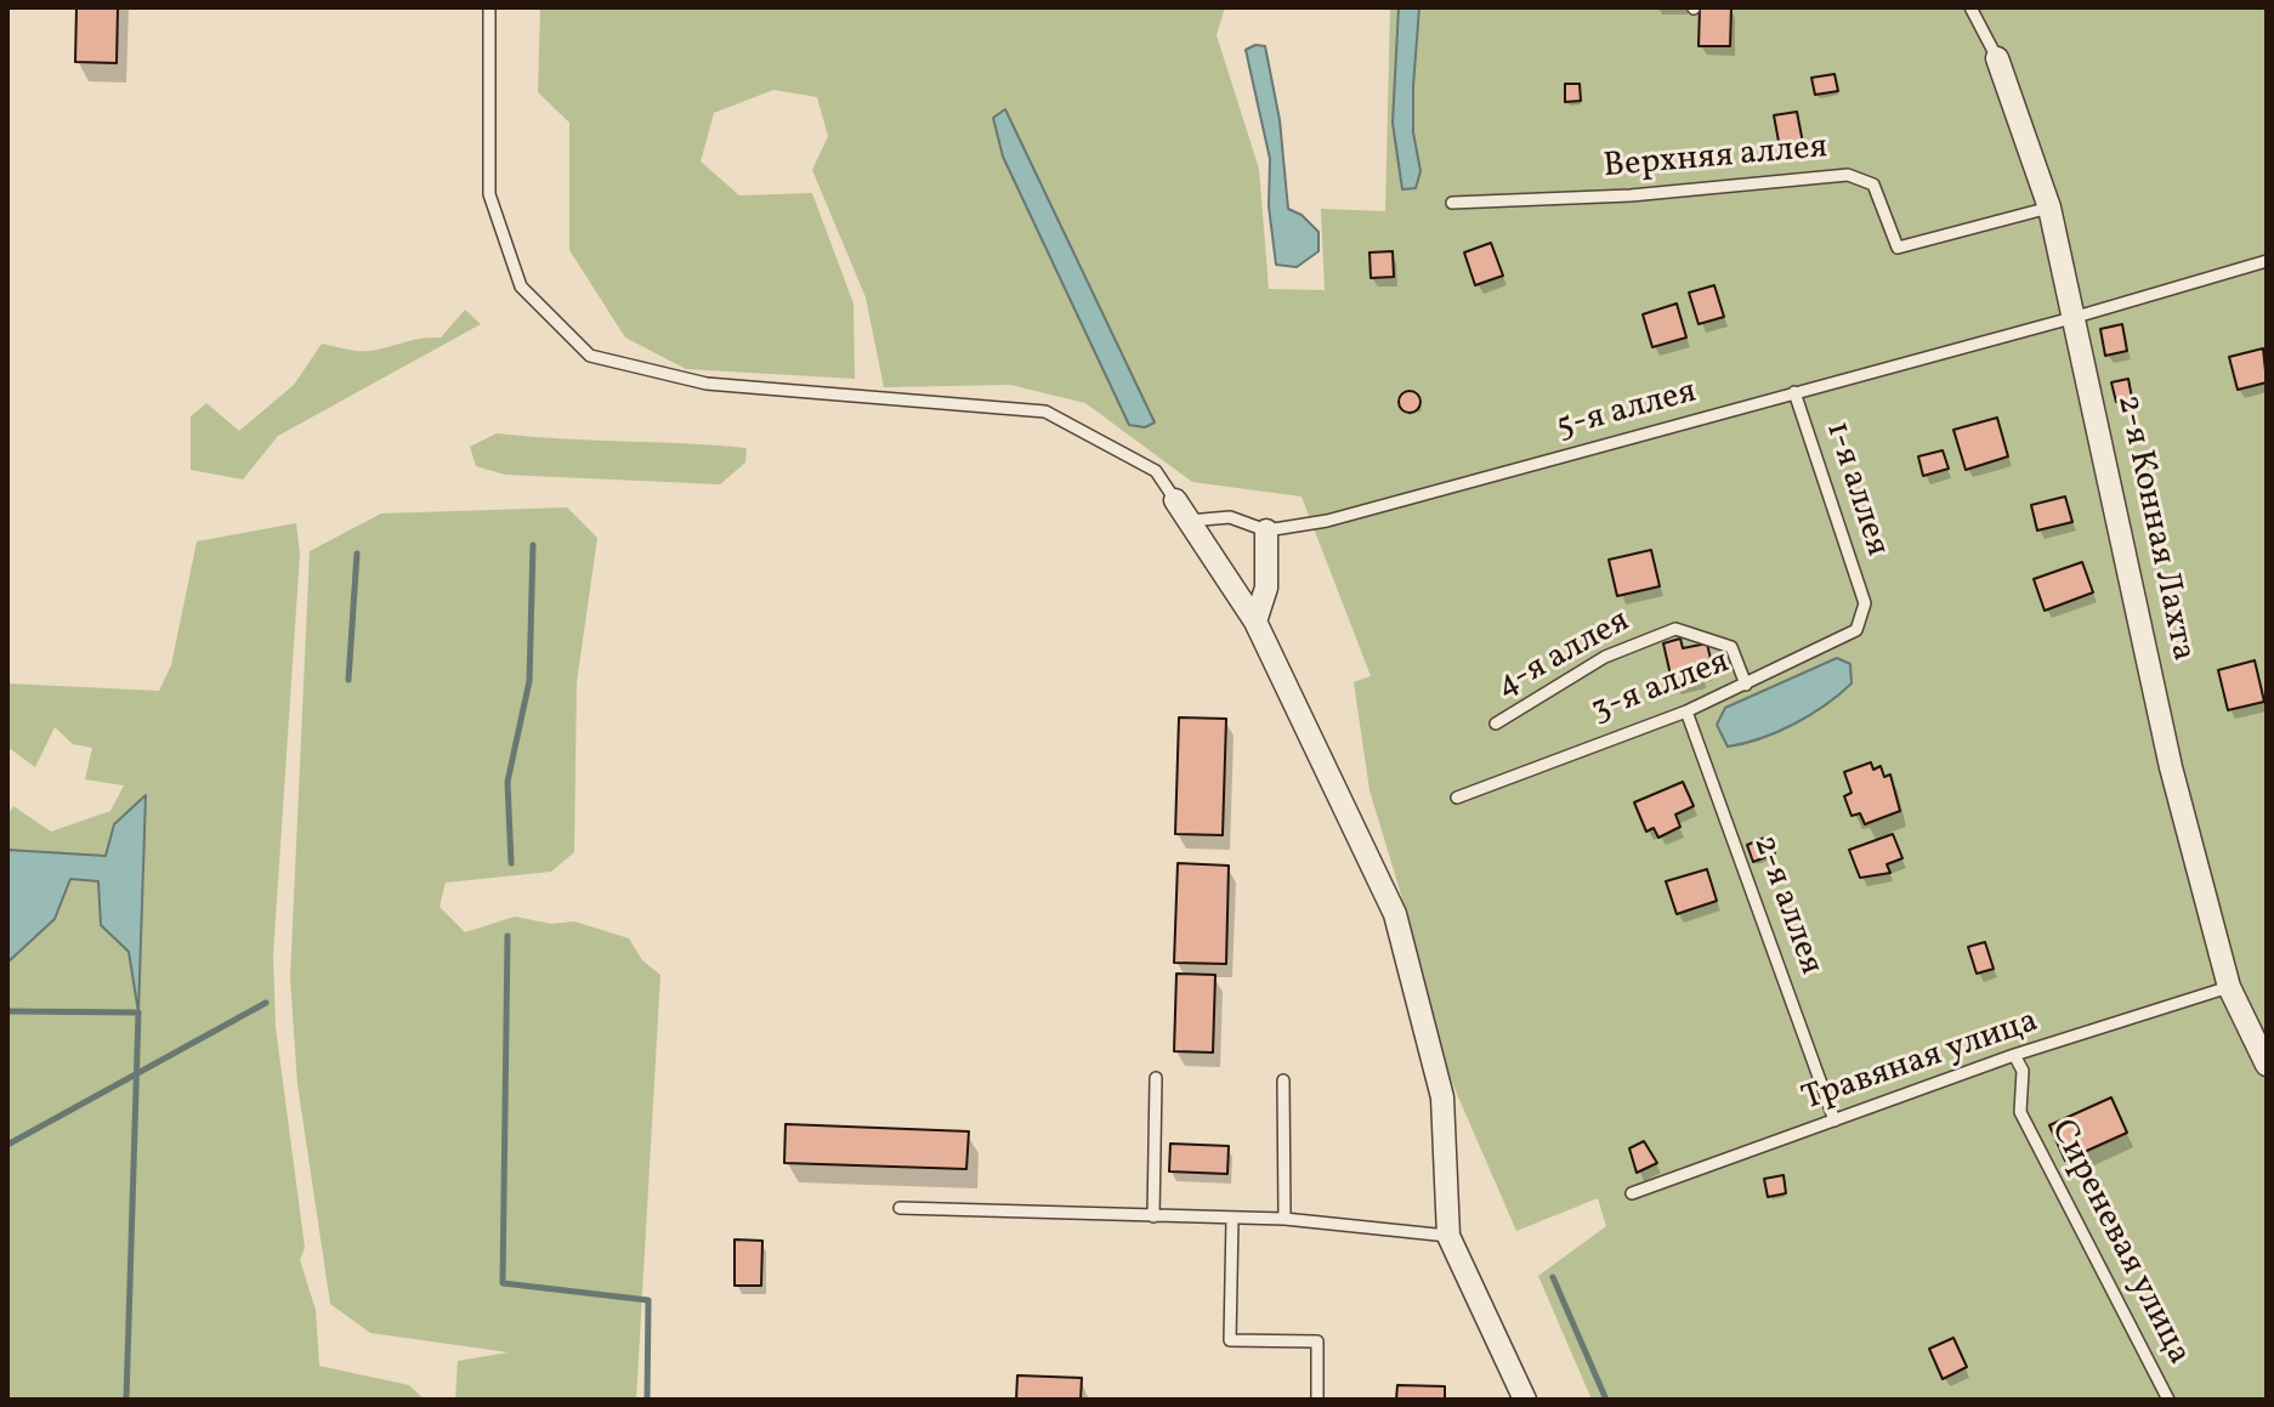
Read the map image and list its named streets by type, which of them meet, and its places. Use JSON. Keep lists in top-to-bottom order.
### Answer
{
  "streets": {
    "street": ["2-я Конная Лахта"],
    "lane": [
      "Верхняя аллея",
      "5-я аллея",
      "1-я аллея",
      "4-я аллея",
      "3-я аллея",
      "2-я аллея",
      "Травяная улица",
      "Сиреневая улица"
    ]
  },
  "crossings": [
    ["Верхняя аллея", "2-я Конная Лахта"],
    ["5-я аллея", "1-я аллея"],
    ["5-я аллея", "2-я Конная Лахта"],
    ["1-я аллея", "3-я аллея"],
    ["2-я Конная Лахта", "Травяная улица"],
    ["4-я аллея", "3-я аллея"],
    ["3-я аллея", "2-я аллея"],
    ["2-я аллея", "Травяная улица"],
    ["Травяная улица", "Сиреневая улица"]
  ]
}
